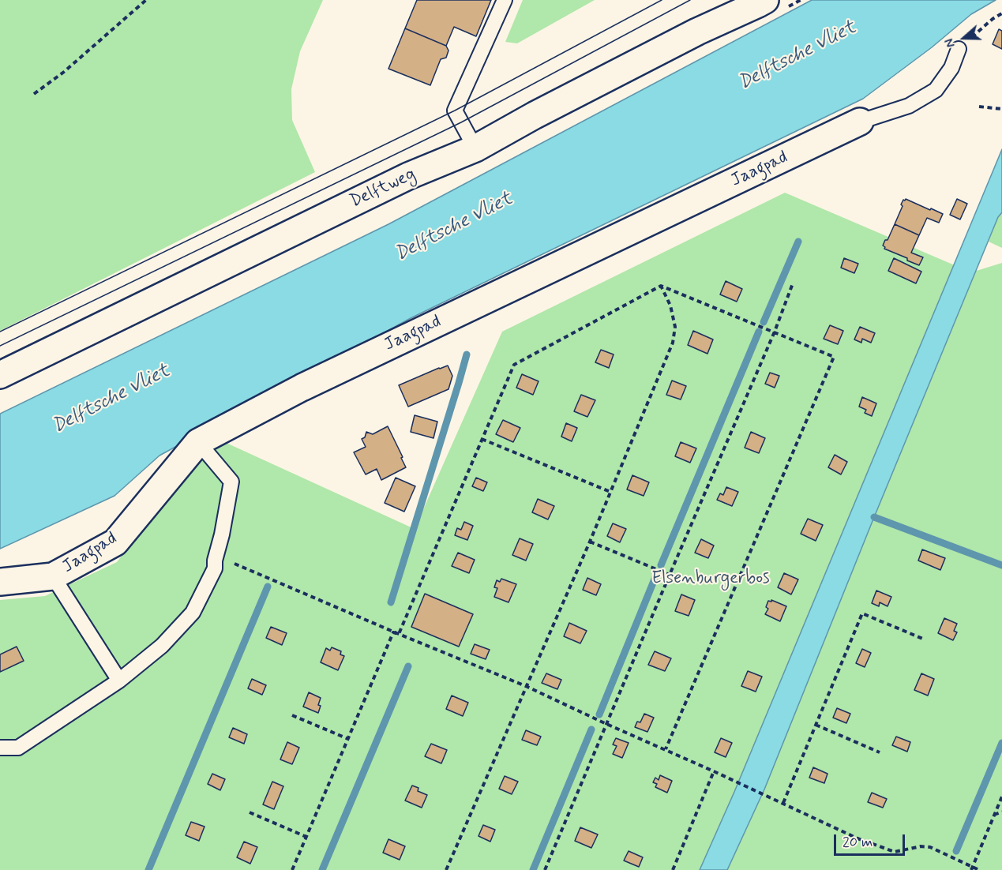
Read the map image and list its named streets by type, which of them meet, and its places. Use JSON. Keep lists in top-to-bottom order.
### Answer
{
  "streets": {
    "street": ["Jaagpad", "Delftweg"]
  },
  "water": ["Delftsche Vliet"],
  "parks": ["Elsenburgerbos"],
  "scale_bar": "20 m",
  "north": "left"
}
